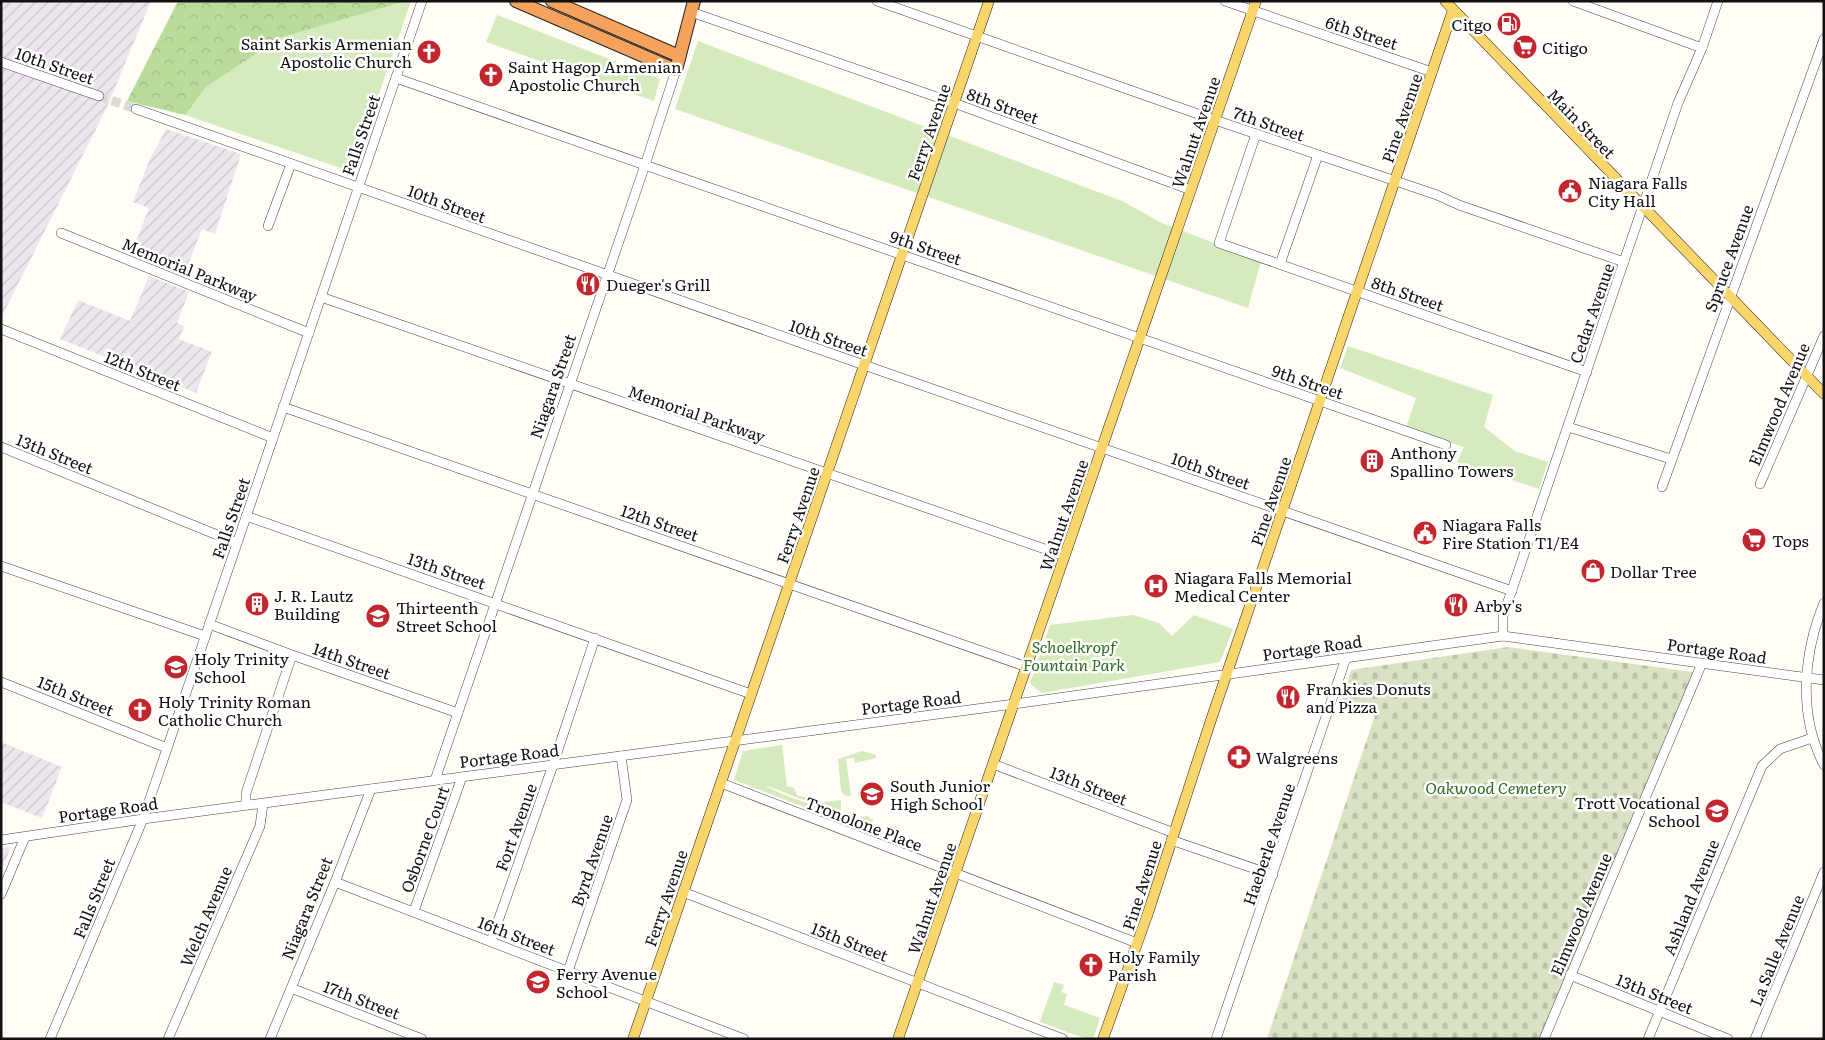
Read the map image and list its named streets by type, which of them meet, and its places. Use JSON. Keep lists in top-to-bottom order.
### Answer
{
  "streets": {
    "highway": ["Niagara Street"],
    "main road": [
      "Pine Avenue",
      "Main Street",
      "Ferry Avenue",
      "Walnut Avenue"
    ],
    "street": [
      "6th Street",
      "10th Street",
      "8th Street",
      "7th Street",
      "Falls Street",
      "9th Street",
      "Spruce Avenue",
      "Memorial Parkway",
      "Cedar Avenue",
      "12th Street",
      "Elmwood Avenue",
      "13th Street",
      "Portage Road",
      "14th Street",
      "15th Street",
      "Tronolone Place",
      "Fort Avenue",
      "Osborne Court",
      "Haeberle Avenue",
      "Byrd Avenue",
      "Ashland Avenue",
      "Welch Avenue",
      "16th Street",
      "La Salle Avenue",
      "17th Street"
    ]
  },
  "crossings": [
    ["6th Street", "Pine Avenue"],
    ["6th Street", "Walnut Avenue"],
    ["10th Street", "Pine Avenue"],
    ["10th Street", "Ferry Avenue"],
    ["10th Street", "Walnut Avenue"],
    ["10th Street", "Falls Street"],
    ["10th Street", "Cedar Avenue"],
    ["10th Street", "Niagara Street"],
    ["8th Street", "Pine Avenue"],
    ["8th Street", "7th Street"],
    ["8th Street", "Ferry Avenue"],
    ["8th Street", "Walnut Avenue"],
    ["8th Street", "Cedar Avenue"],
    ["8th Street", "Niagara Street"],
    ["Pine Avenue", "7th Street"],
    ["Pine Avenue", "Main Street"],
    ["Pine Avenue", "9th Street"],
    ["Pine Avenue", "13th Street"],
    ["Pine Avenue", "Portage Road"],
    ["Pine Avenue", "Tronolone Place"],
    ["7th Street", "Ferry Avenue"],
    ["7th Street", "Walnut Avenue"],
    ["7th Street", "Cedar Avenue"],
    ["Main Street", "Spruce Avenue"],
    ["Main Street", "Cedar Avenue"],
    ["Main Street", "Elmwood Avenue"],
    ["Ferry Avenue", "9th Street"],
    ["Ferry Avenue", "Memorial Parkway"],
    ["Ferry Avenue", "12th Street"],
    ["Ferry Avenue", "13th Street"],
    ["Ferry Avenue", "Portage Road"],
    ["Ferry Avenue", "15th Street"],
    ["Ferry Avenue", "Tronolone Place"],
    ["Ferry Avenue", "16th Street"],
    ["Walnut Avenue", "9th Street"],
    ["Walnut Avenue", "Memorial Parkway"],
    ["Walnut Avenue", "12th Street"],
    ["Walnut Avenue", "13th Street"],
    ["Walnut Avenue", "Portage Road"],
    ["Walnut Avenue", "15th Street"],
    ["Walnut Avenue", "Tronolone Place"],
    ["Falls Street", "9th Street"],
    ["Falls Street", "Memorial Parkway"],
    ["Falls Street", "12th Street"],
    ["Falls Street", "13th Street"],
    ["Falls Street", "Portage Road"],
    ["Falls Street", "14th Street"],
    ["Falls Street", "15th Street"],
    ["9th Street", "Niagara Street"],
    ["Memorial Parkway", "Niagara Street"],
    ["Cedar Avenue", "Portage Road"],
    ["12th Street", "Niagara Street"],
    ["Niagara Street", "13th Street"],
    ["Niagara Street", "Portage Road"],
    ["Niagara Street", "14th Street"],
    ["Niagara Street", "16th Street"],
    ["Niagara Street", "17th Street"],
    ["Elmwood Avenue", "13th Street"],
    ["Elmwood Avenue", "Portage Road"],
    ["13th Street", "Fort Avenue"],
    ["13th Street", "Haeberle Avenue"],
    ["13th Street", "Ashland Avenue"],
    ["Portage Road", "Fort Avenue"],
    ["Portage Road", "Osborne Court"],
    ["Portage Road", "Haeberle Avenue"],
    ["Portage Road", "Byrd Avenue"],
    ["Portage Road", "Welch Avenue"],
    ["Fort Avenue", "16th Street"],
    ["Osborne Court", "16th Street"],
    ["Byrd Avenue", "16th Street"]
  ],
  "parks": ["Schoelkropf Fountain Park", "Oakwood Cemetery"],
  "places": {
    "fuel station": ["Citgo"],
    "supermarket": ["Citigo", "Tops"],
    "church": [
      "Saint Sarkis Armenian Apostolic Church",
      "Saint Hagop Armenian Apostolic Church",
      "Holy Trinity Roman Catholic Church",
      "Holy Family Parish"
    ],
    "public building": ["Niagara Falls City Hall", "Niagara Falls Fire Station T1/E4"],
    "restaurant": ["Dueger's Grill", "Arby's", "Frankies Donuts and Pizza"],
    "building": ["Anthony Spallino Towers", "J. R. Lautz Building"],
    "shop": ["Dollar Tree"],
    "hospital": ["Niagara Falls Memorial Medical Center"],
    "school or university": [
      "Thirteenth Street School",
      "Holy Trinity School",
      "South Junior High School",
      "Trott Vocational School",
      "Ferry Avenue School"
    ],
    "pharmacy": ["Walgreens"]
  }
}
